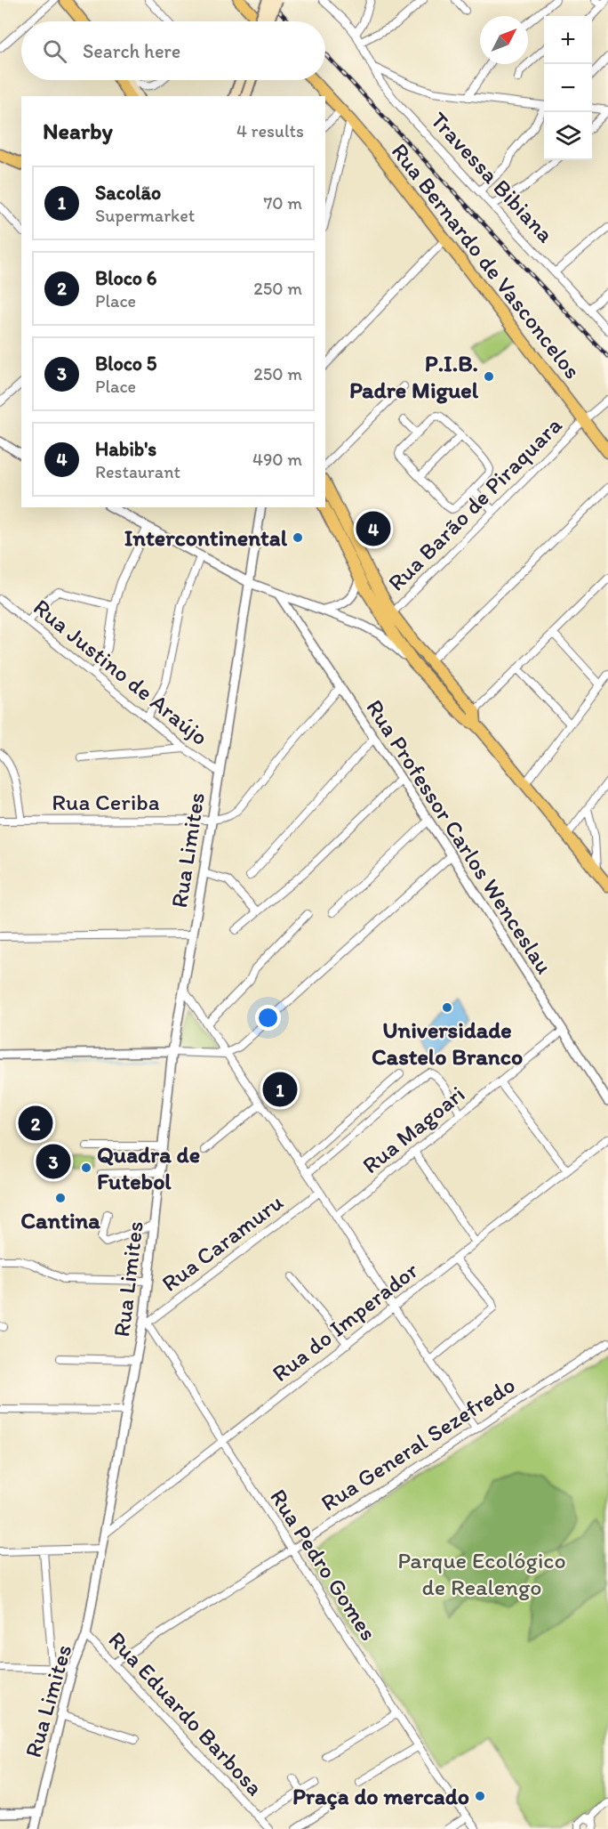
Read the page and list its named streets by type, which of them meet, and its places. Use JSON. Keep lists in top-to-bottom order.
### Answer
{
  "streets": {
    "main road": ["Rua Bernardo de Vasconcelos"],
    "street": [
      "Travessa Bibiana",
      "Rua Barão de Piraquara",
      "Rua Justino de Araújo",
      "Rua Ceriba",
      "Rua Professor Carlos Wenceslau",
      "Rua Limites",
      "Rua Magoari",
      "Rua Caramuru",
      "Rua do Imperador",
      "Rua General Sezefredo",
      "Rua Pedro Gomes",
      "Rua Eduardo Barbosa"
    ]
  },
  "crossings": [
    ["Rua Bernardo de Vasconcelos", "Rua Barão de Piraquara"],
    ["Rua Justino de Araújo", "Rua Limites"],
    ["Rua Ceriba", "Rua Professor Carlos Wenceslau"],
    ["Rua Ceriba", "Rua Limites"],
    ["Rua Professor Carlos Wenceslau", "Rua Magoari"],
    ["Rua Limites", "Rua Caramuru"],
    ["Rua Limites", "Rua do Imperador"],
    ["Rua Limites", "Rua Pedro Gomes"],
    ["Rua Limites", "Rua Eduardo Barbosa"],
    ["Rua Caramuru", "Rua Pedro Gomes"],
    ["Rua do Imperador", "Rua Pedro Gomes"],
    ["Rua General Sezefredo", "Rua Pedro Gomes"],
    ["Rua General Sezefredo", "Rua Eduardo Barbosa"]
  ],
  "parks": ["Parque Ecológico de Realengo"],
  "places": [
    "P.I.B. Padre Miguel",
    "Intercontinental",
    "Universidade Castelo Branco",
    "Quadra de Futebol",
    "Cantina",
    "Praça do mercado"
  ],
  "north": "top right",
  "page": {
    "map_buttons": ["+", "−"],
    "search": "Search here",
    "heading": ["Nearby", "4 results"],
    "list": [
      {
        "mark": "1",
        "name": "Sacolão",
        "note": "Supermarket",
        "value": "70 m"
      },
      {
        "mark": "2",
        "name": "Bloco 6",
        "note": "Place",
        "value": "250 m"
      },
      {
        "mark": "3",
        "name": "Bloco 5",
        "note": "Place",
        "value": "250 m"
      },
      {
        "mark": "4",
        "name": "Habib's",
        "note": "Restaurant",
        "value": "490 m"
      }
    ],
    "pins": [
      "4",
      "1",
      "2",
      "3"
    ]
  }
}
